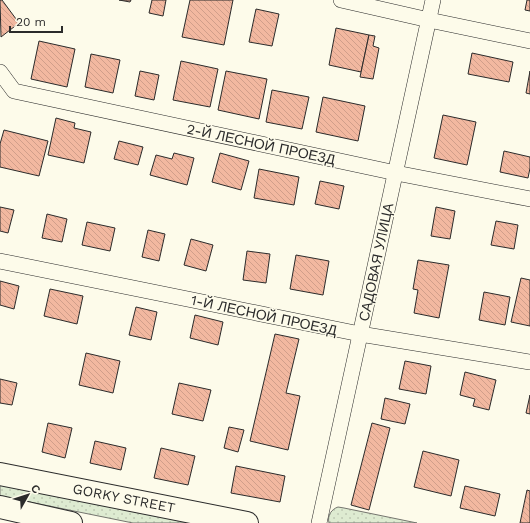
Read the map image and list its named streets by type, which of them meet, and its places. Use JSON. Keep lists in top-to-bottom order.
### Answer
{
  "streets": {
    "main road": ["GORKY STREET"],
    "street": ["2-Й ЛЕСНОЙ ПРОЕЗД", "САДОВАЯ УЛИЦА", "1-Й ЛЕСНОЙ ПРОЕЗД"]
  },
  "crossings": [
    ["2-Й ЛЕСНОЙ ПРОЕЗД", "САДОВАЯ УЛИЦА"],
    ["САДОВАЯ УЛИЦА", "1-Й ЛЕСНОЙ ПРОЕЗД"]
  ],
  "scale_bar": "20 m",
  "north": "top right"
}
